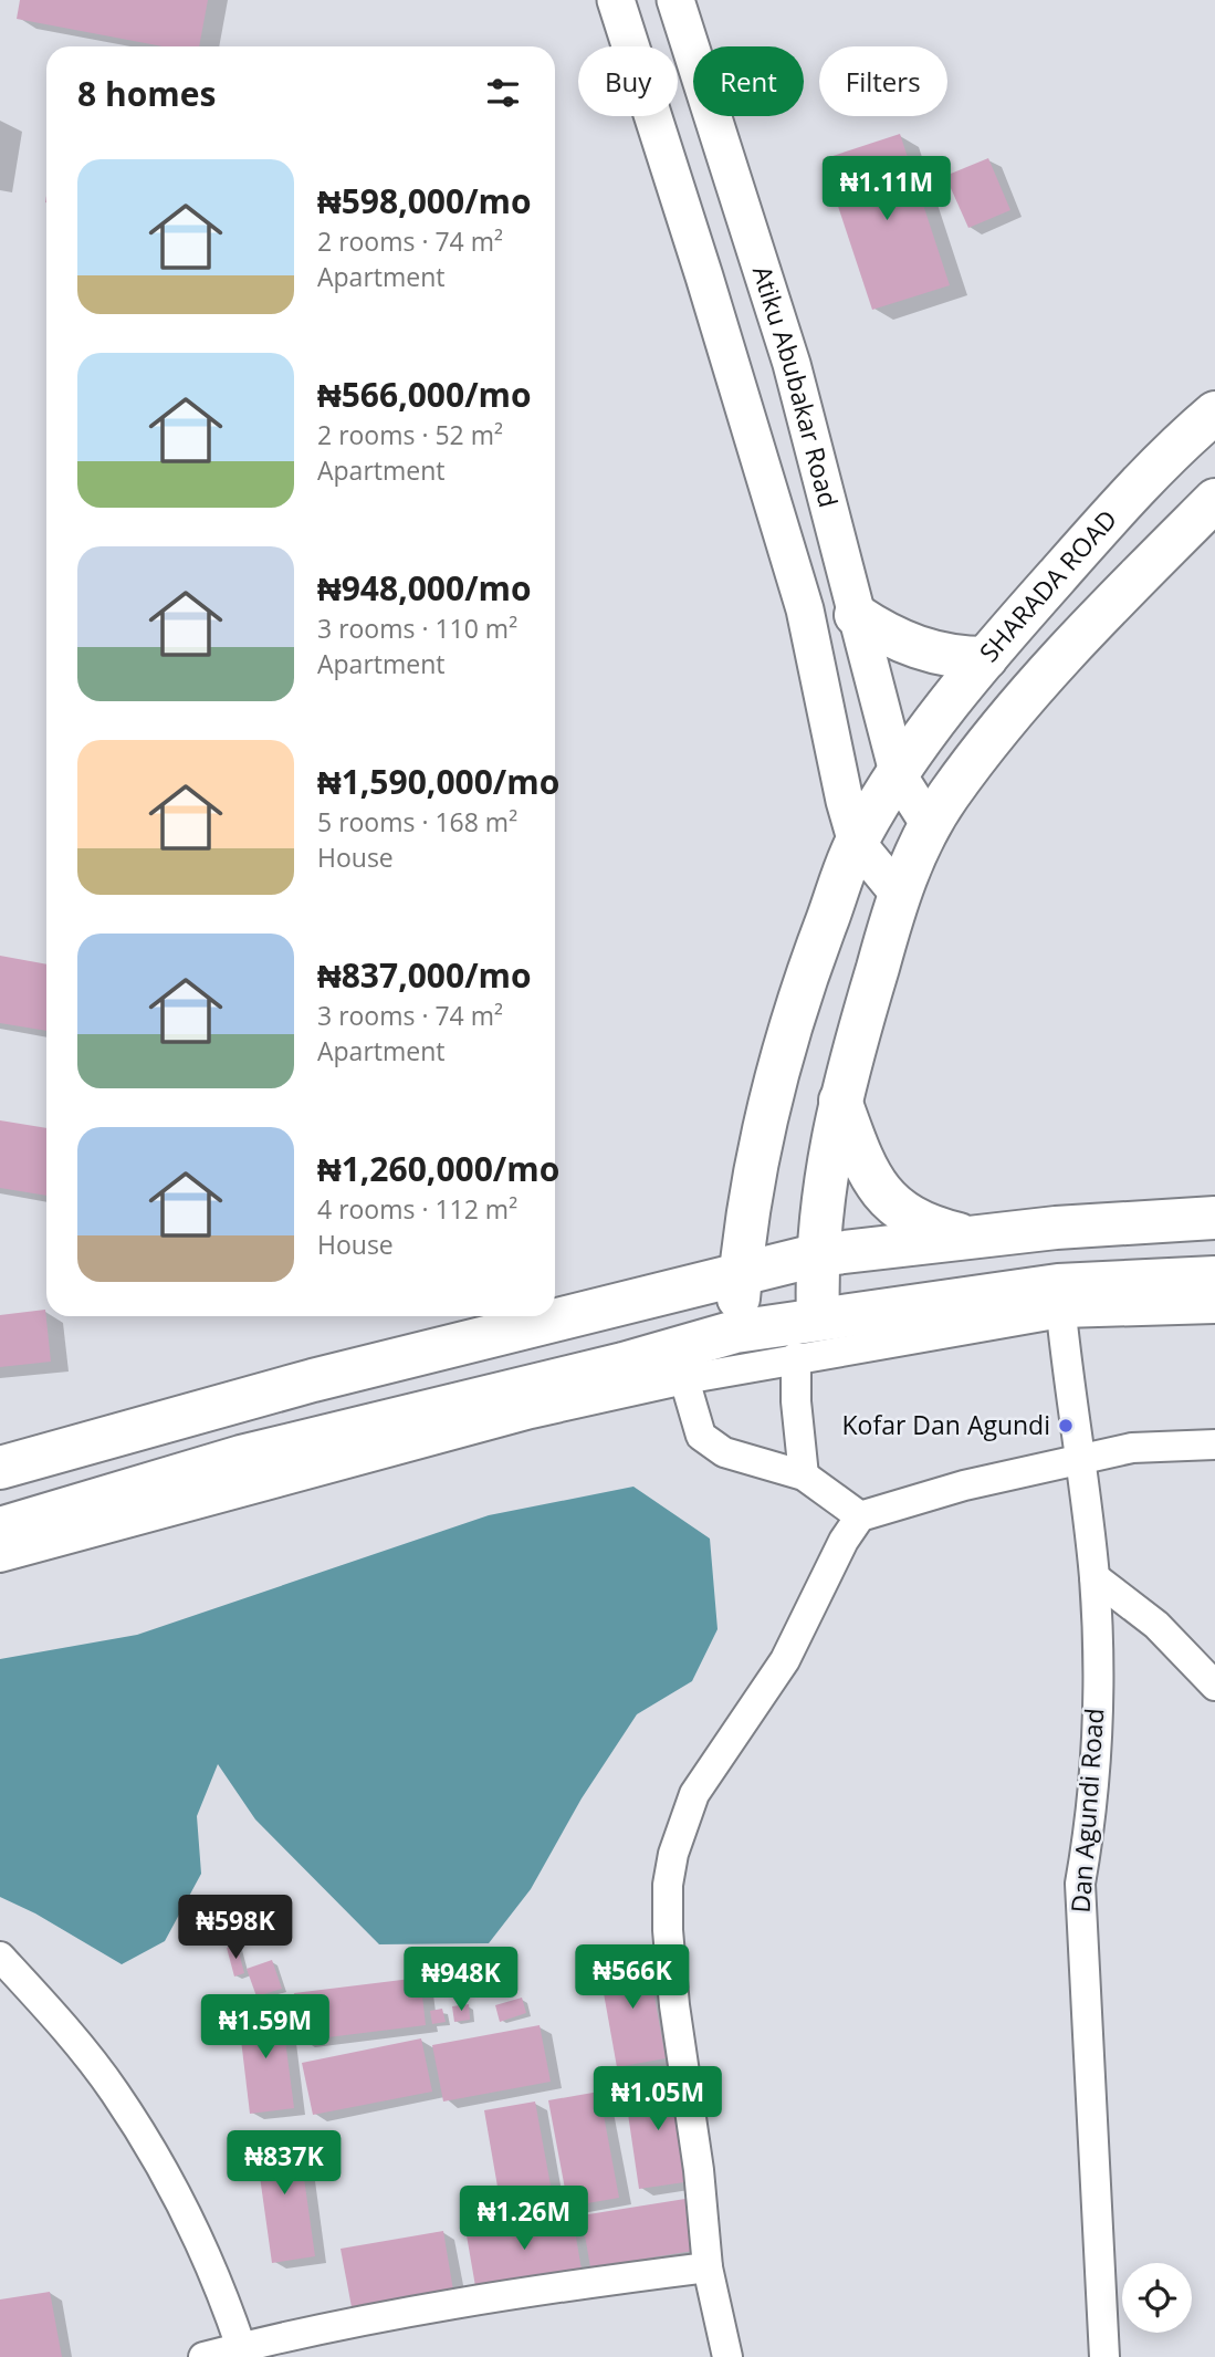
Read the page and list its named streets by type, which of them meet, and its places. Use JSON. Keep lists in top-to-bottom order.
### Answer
{
  "streets": {
    "main road": ["SHARADA ROAD"],
    "street": ["Atiku Abubakar Road", "Dan Agundi Road"]
  },
  "crossings": [
    ["Atiku Abubakar Road", "SHARADA ROAD"]
  ],
  "places": ["Kofar Dan Agundi"],
  "page": {
    "chip": ["Buy", "Rent", "Filters"],
    "heading": "8 homes",
    "list": [
      {
        "name": "₦598,000/mo",
        "note": "2 rooms · 74 m² · Apartment"
      },
      {
        "name": "₦566,000/mo",
        "note": "2 rooms · 52 m² · Apartment"
      },
      {
        "name": "₦948,000/mo",
        "note": "3 rooms · 110 m² · Apartment"
      },
      {
        "name": "₦1,590,000/mo",
        "note": "5 rooms · 168 m² · House"
      },
      {
        "name": "₦837,000/mo",
        "note": "3 rooms · 74 m² · Apartment"
      },
      {
        "name": "₦1,260,000/mo",
        "note": "4 rooms · 112 m² · House"
      }
    ],
    "price": [
      "₦1.11M",
      "₦598K",
      "₦566K",
      "₦948K",
      "₦1.59M",
      "₦1.05M",
      "₦837K",
      "₦1.26M"
    ]
  }
}
